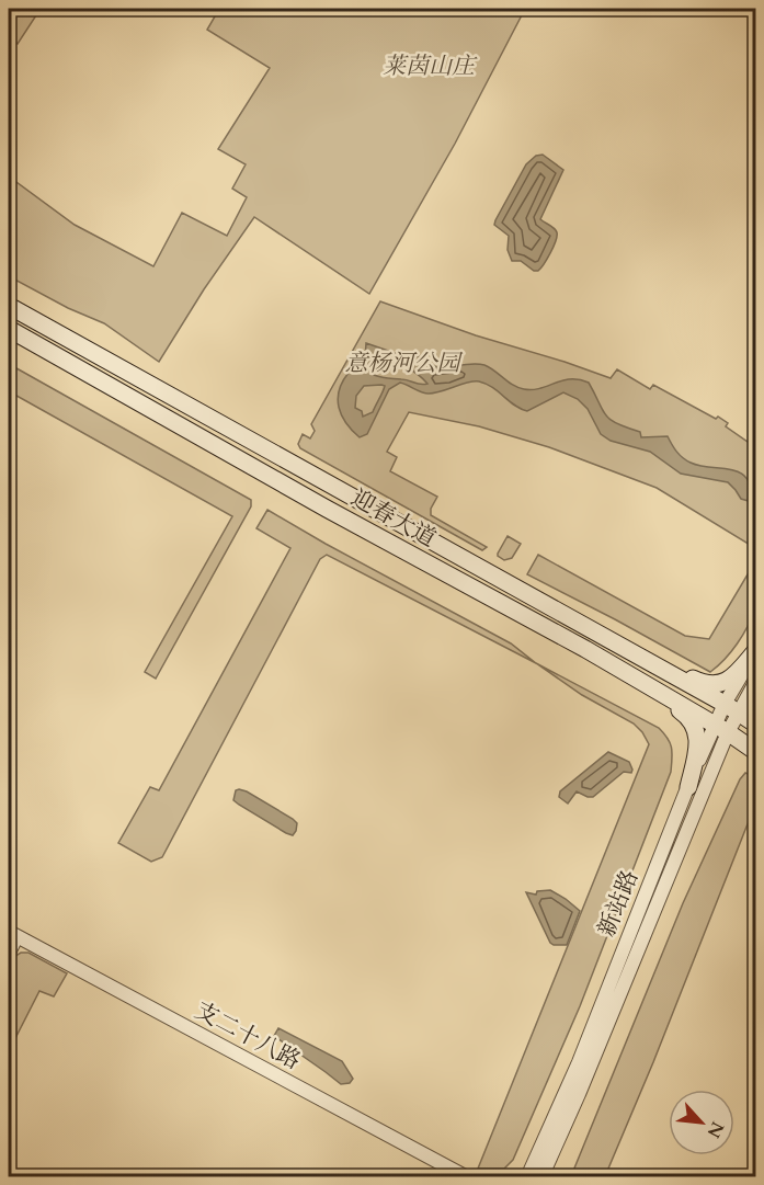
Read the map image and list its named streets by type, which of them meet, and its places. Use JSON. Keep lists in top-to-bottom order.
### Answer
{
  "streets": {
    "main road": ["迎春大道"],
    "street": ["新站路", "支二十八路"]
  },
  "crossings": [
    ["迎春大道", "新站路"]
  ],
  "parks": ["莱茵山庄", "意杨河公园"],
  "north": "bottom right"
}
